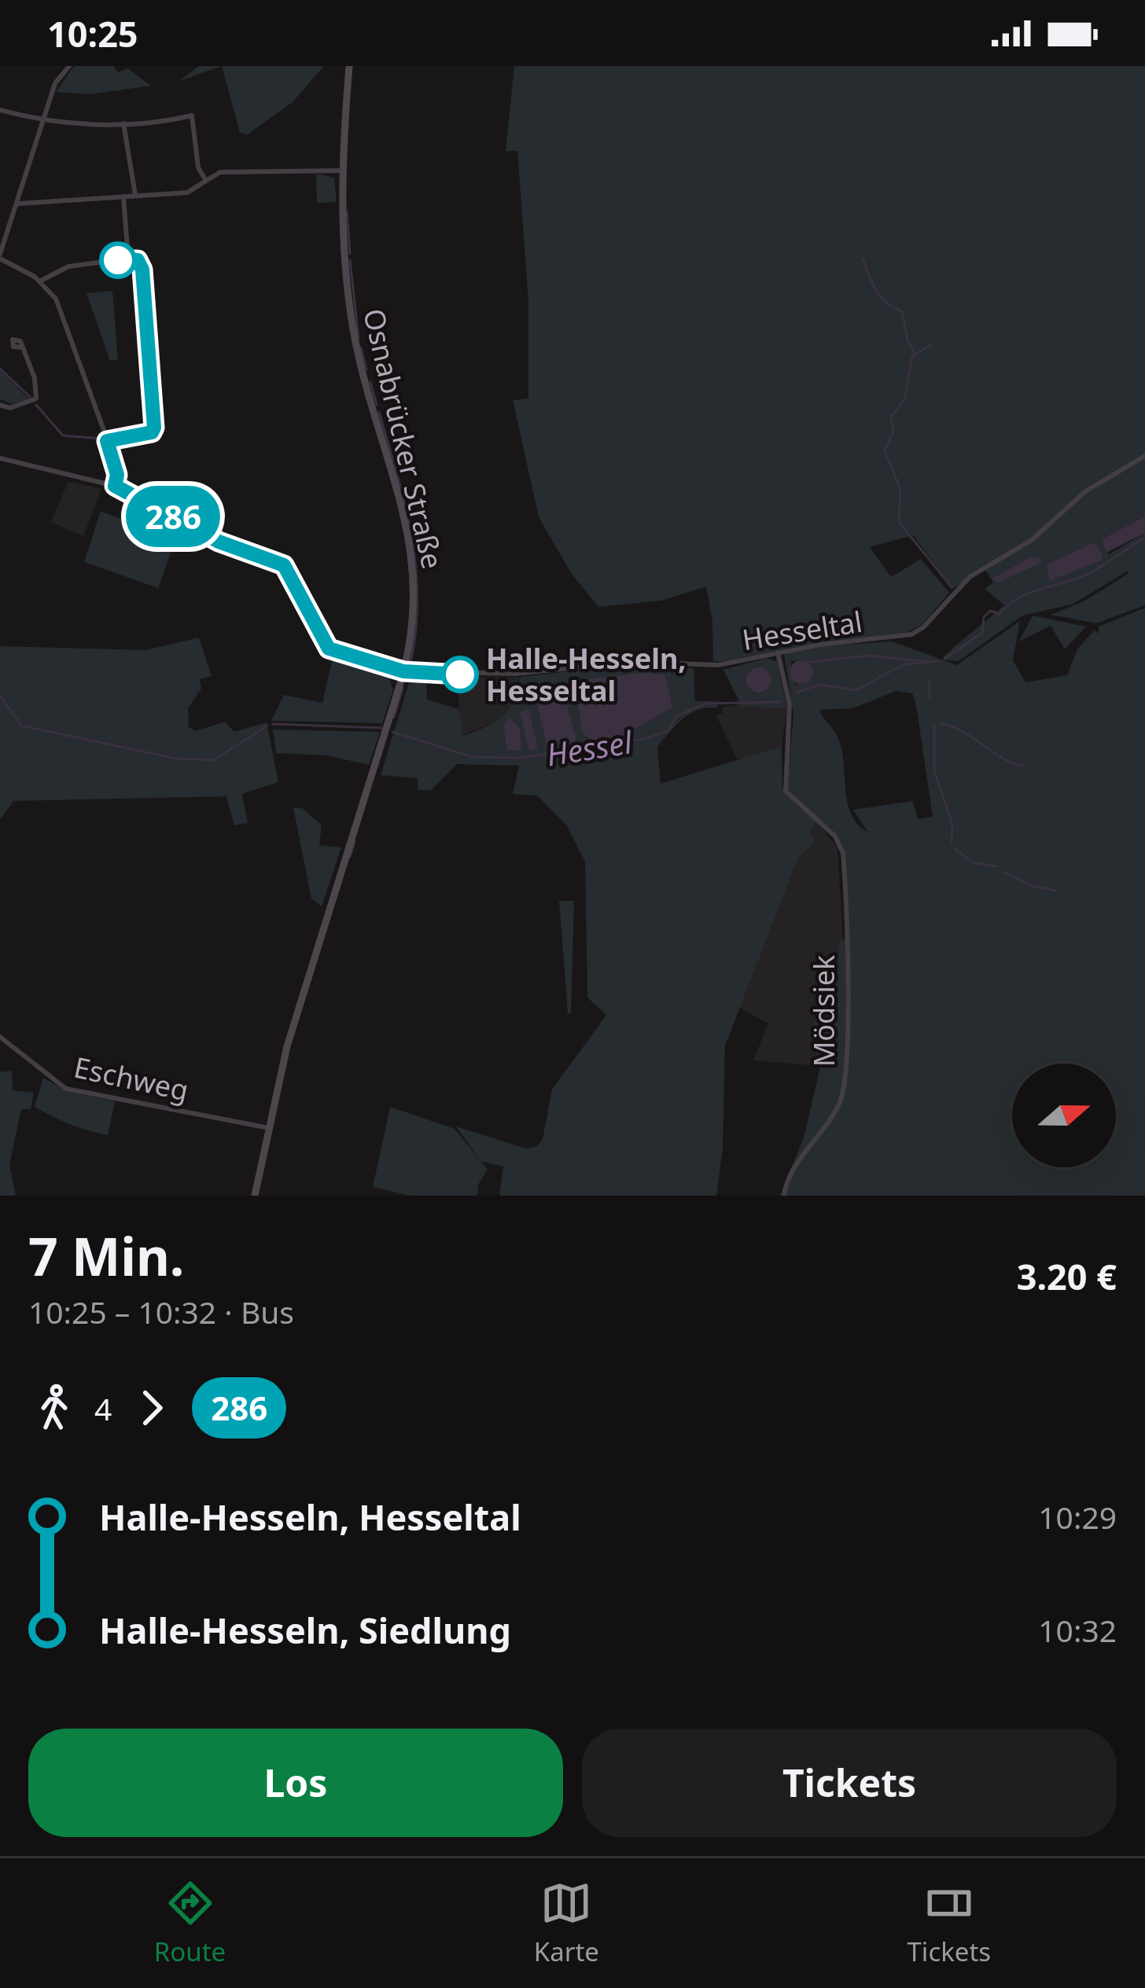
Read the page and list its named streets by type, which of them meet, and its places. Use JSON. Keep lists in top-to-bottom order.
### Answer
{
  "streets": {
    "main road": ["Osnabrücker Straße"],
    "street": ["Hesseltal", "Mödsiek", "Eschweg"]
  },
  "crossings": [
    ["Osnabrücker Straße", "Hesseltal"],
    ["Osnabrücker Straße", "Eschweg"],
    ["Hesseltal", "Mödsiek"]
  ],
  "water": ["Hessel"],
  "places": ["Halle-Hesseln, Hesseltal"],
  "lines": ["bus line 286"],
  "north": "right",
  "page": {
    "status": "10:25",
    "on_map": "286",
    "heading": ["7 Min.", "10:25 – 10:32 · Bus", "3.20 €"],
    "legs": ["4", "286"],
    "list": [
      {
        "name": "Halle-Hesseln, Hesseltal",
        "value": "10:29"
      },
      {
        "name": "Halle-Hesseln, Siedlung",
        "value": "10:32"
      }
    ],
    "buttons": ["Los", "Tickets"],
    "tabs": ["Route", "Karte", "Tickets"]
  }
}
